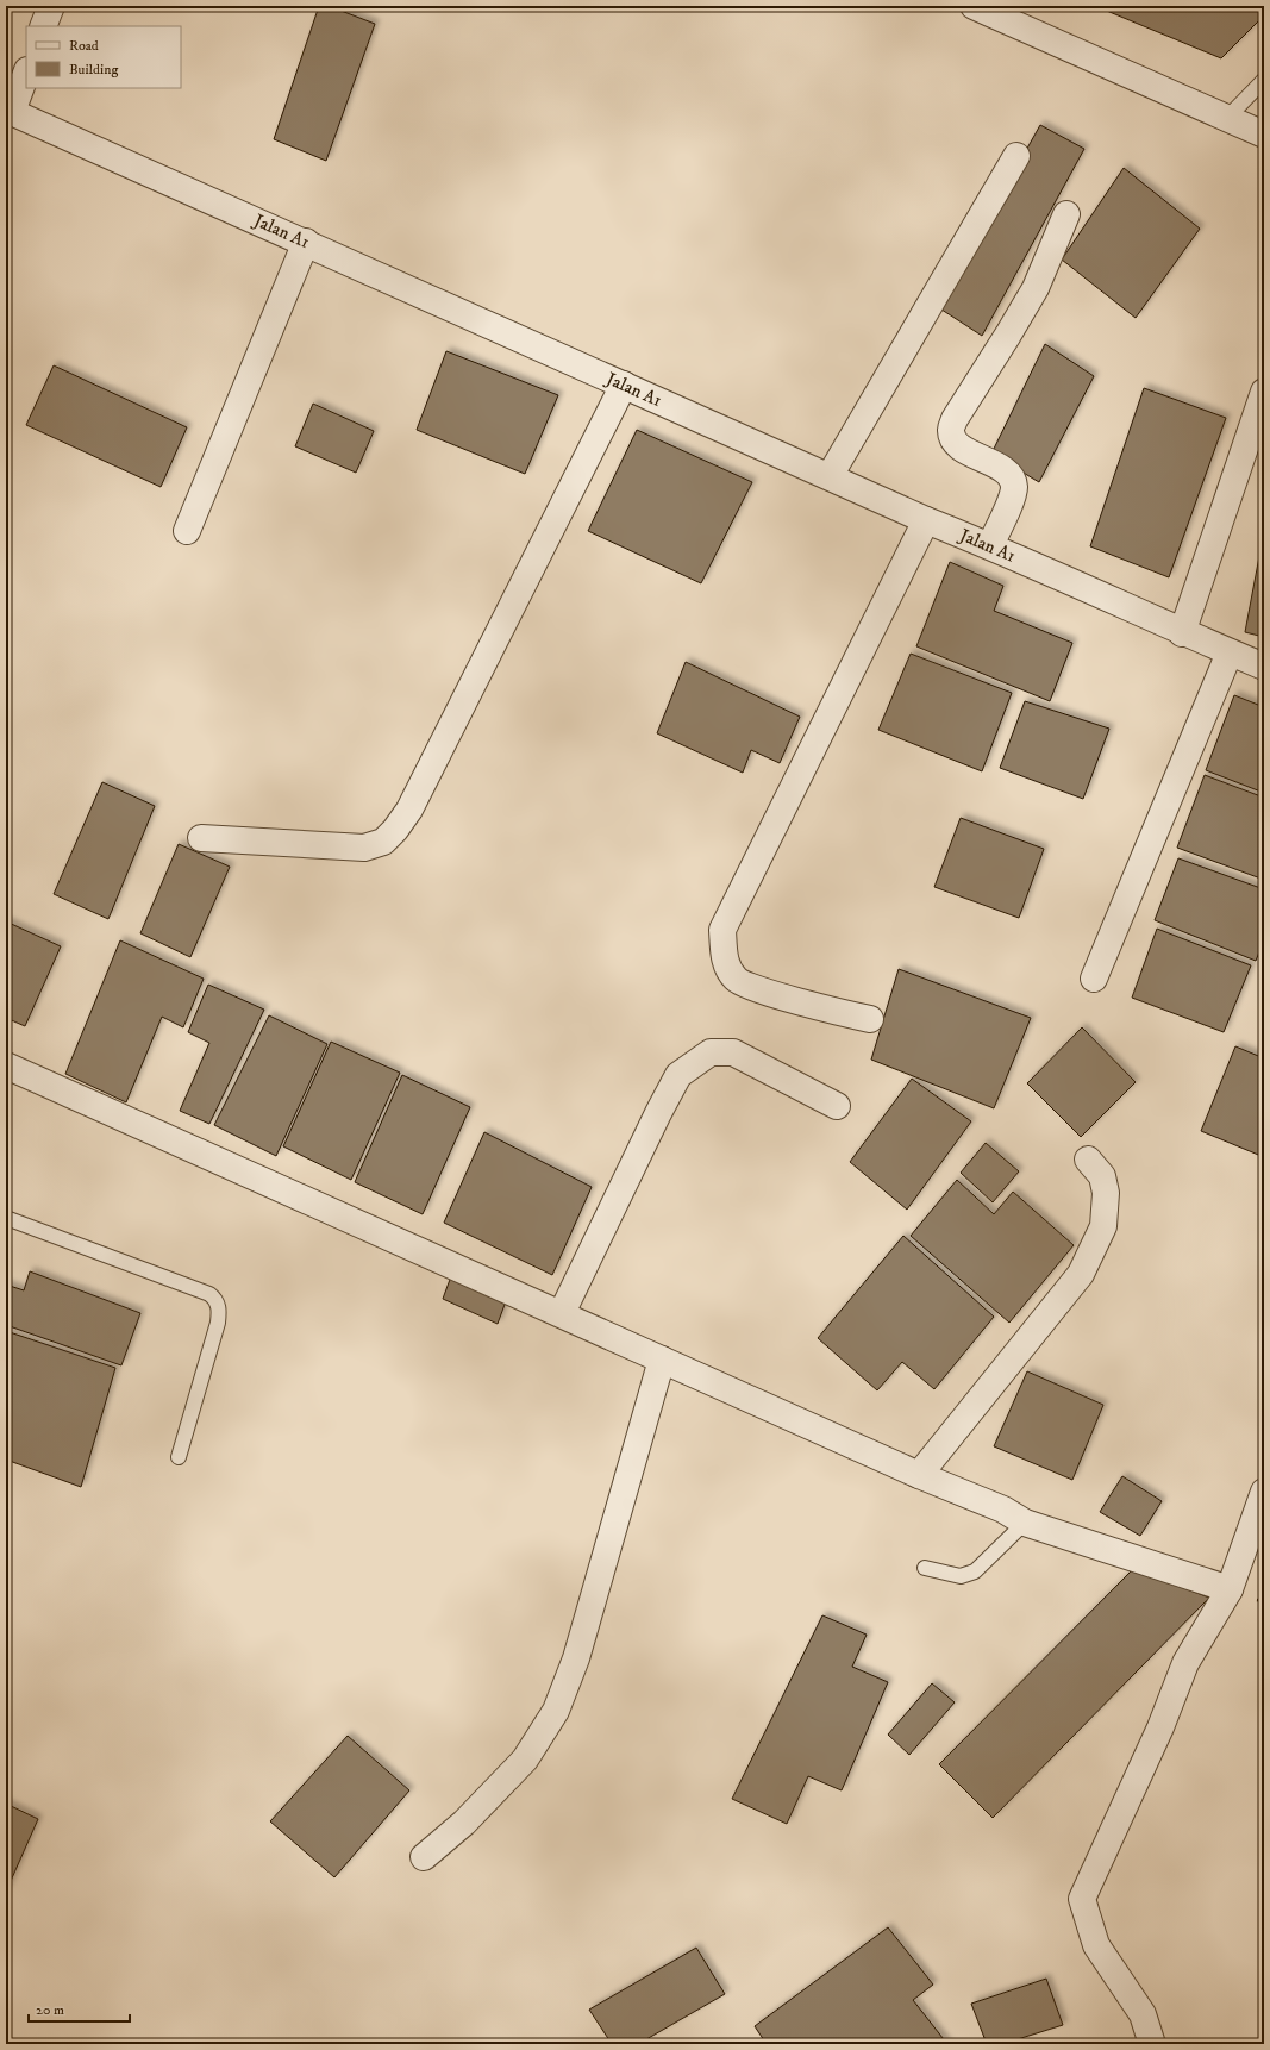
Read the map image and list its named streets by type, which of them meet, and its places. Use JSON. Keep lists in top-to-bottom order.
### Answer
{
  "streets": {
    "street": ["Jalan A1"]
  },
  "legend": ["Road", "Building"],
  "scale_bar": "20 m"
}
